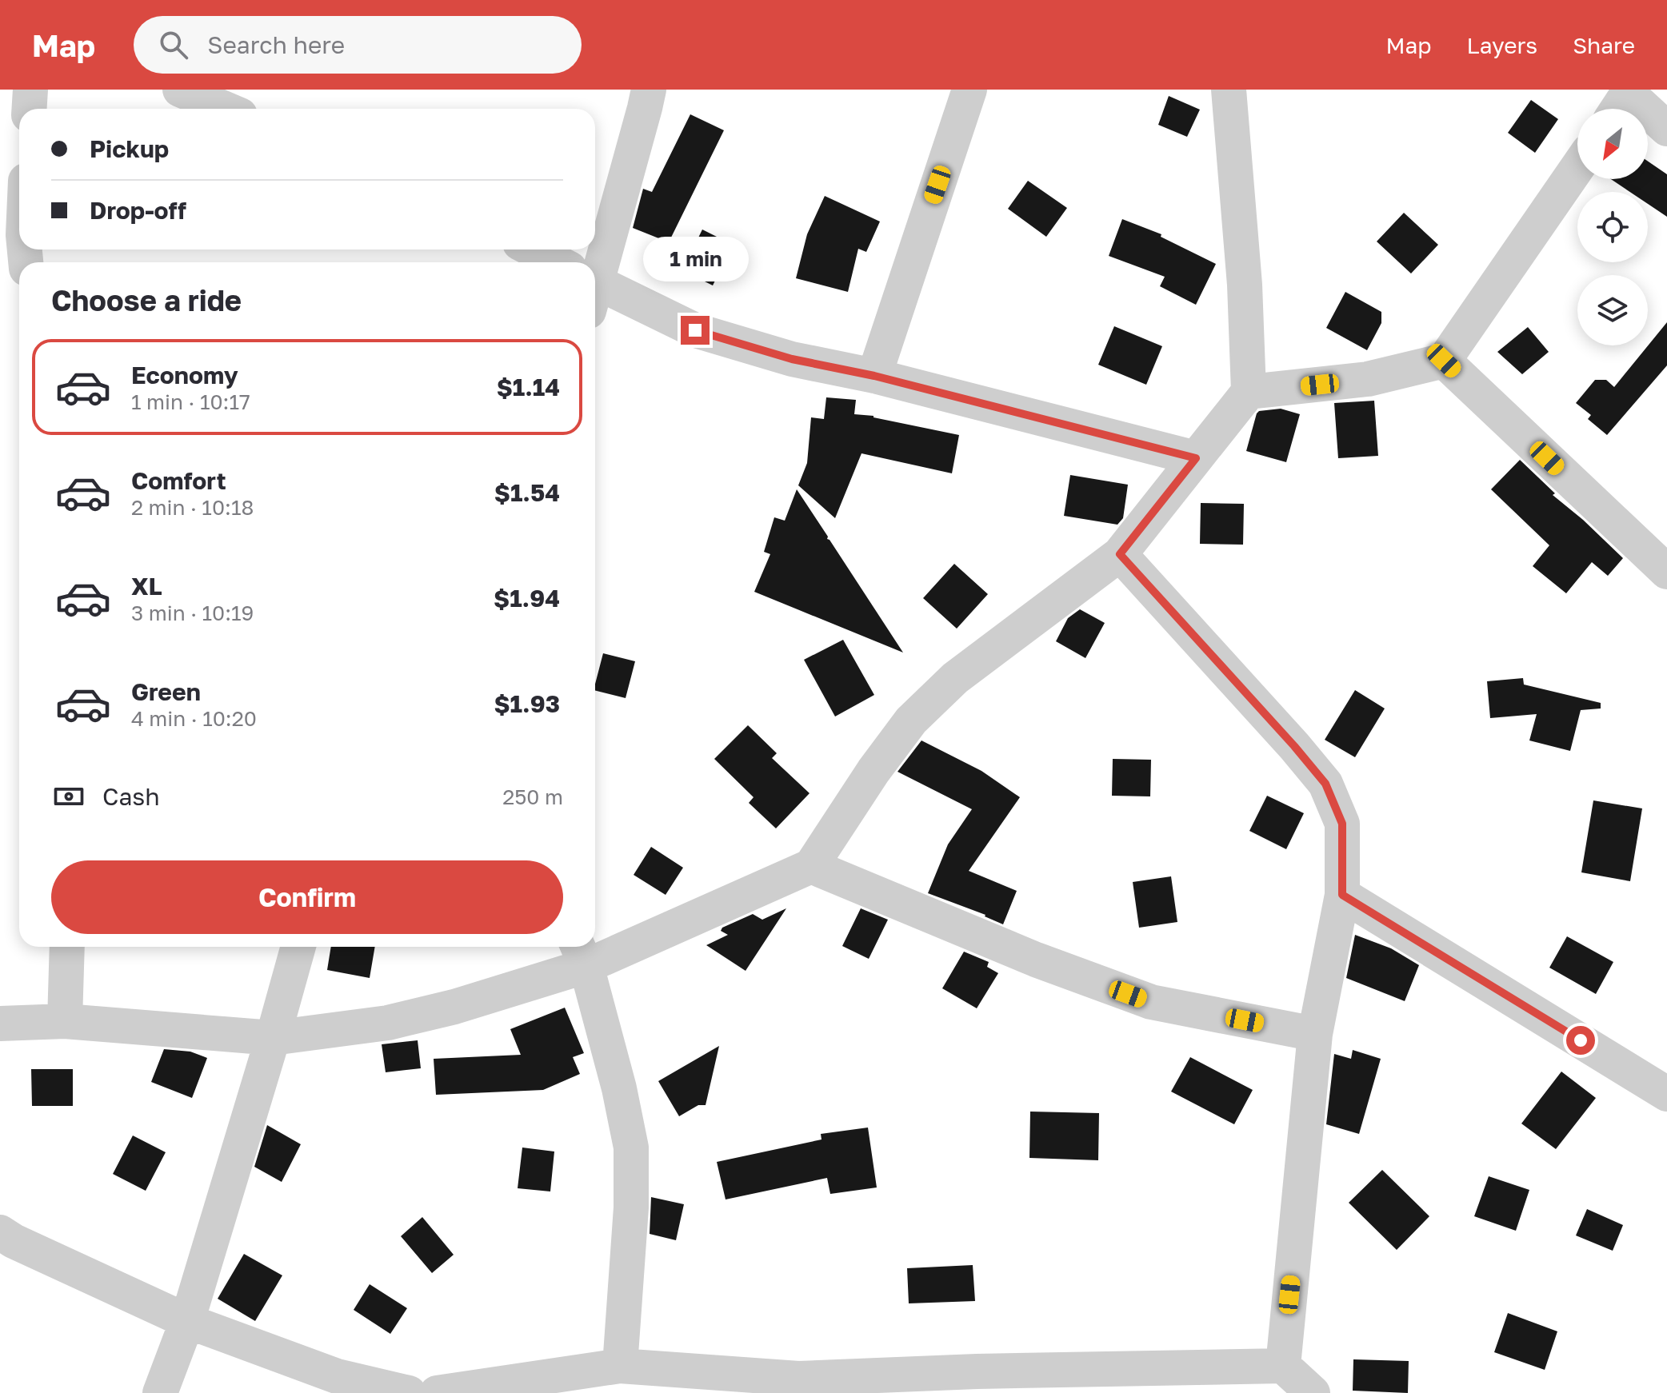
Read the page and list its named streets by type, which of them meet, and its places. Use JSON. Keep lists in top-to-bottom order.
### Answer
{
  "north": "bottom left",
  "page": {
    "header": "Map",
    "search": "Search here",
    "nav": ["Map", "Layers", "Share"],
    "banner": ["Pickup", "Drop-off"],
    "bubble": "1 min",
    "heading": "Choose a ride",
    "list": [
      {
        "name": "Economy",
        "note": "1 min · 10:17",
        "value": "$1.14"
      },
      {
        "name": "Comfort",
        "note": "2 min · 10:18",
        "value": "$1.54"
      },
      {
        "name": "XL",
        "note": "3 min · 10:19",
        "value": "$1.94"
      },
      {
        "name": "Green",
        "note": "4 min · 10:20",
        "value": "$1.93"
      }
    ],
    "pay": ["Cash", "250 m"],
    "buttons": "Confirm"
  }
}
